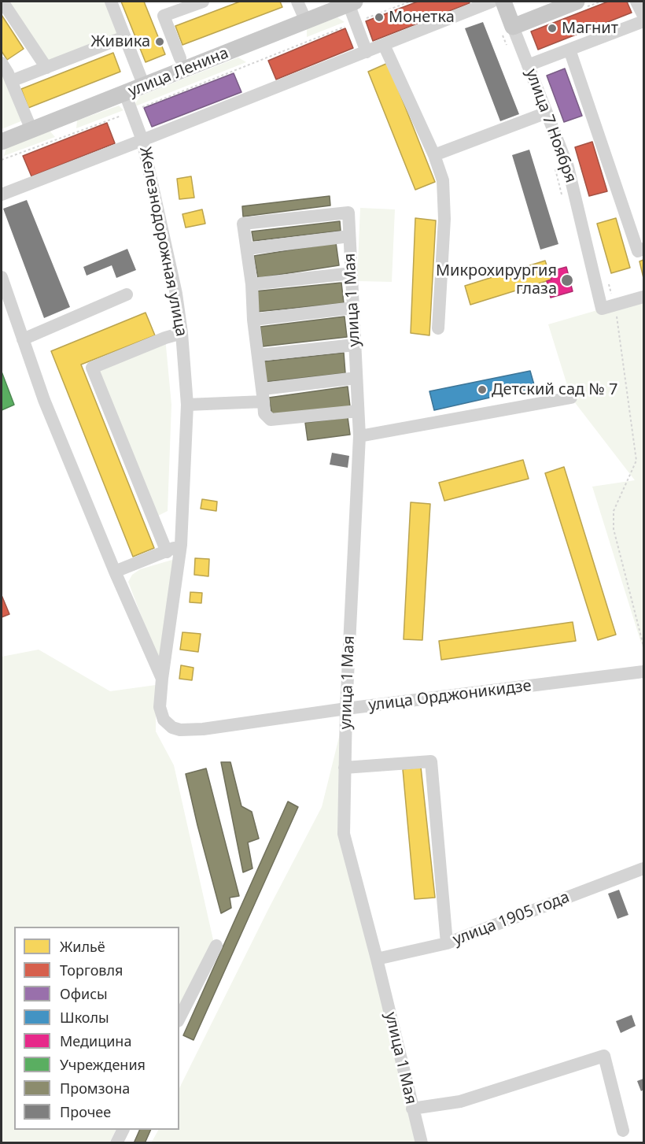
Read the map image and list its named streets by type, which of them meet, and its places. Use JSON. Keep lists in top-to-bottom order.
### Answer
{
  "streets": {
    "main road": ["улица Ленина", "улица 7 Ноября"],
    "street": [
      "Железнодорожная улица",
      "улица 1 Мая",
      "улица Орджоникидзе",
      "улица 1905 года"
    ]
  },
  "crossings": [
    ["улица Ленина", "Железнодорожная улица"],
    ["Железнодорожная улица", "улица Орджоникидзе"],
    ["улица 1 Мая", "улица Орджоникидзе"],
    ["улица 1 Мая", "улица 1905 года"]
  ],
  "places": [
    "Монетка",
    "Магнит",
    "Живика",
    "Микрохирургия глаза",
    "Детский сад № 7"
  ],
  "legend": [
    "Жильё",
    "Торговля",
    "Офисы",
    "Школы",
    "Медицина",
    "Учреждения",
    "Промзона",
    "Прочее"
  ]
}
